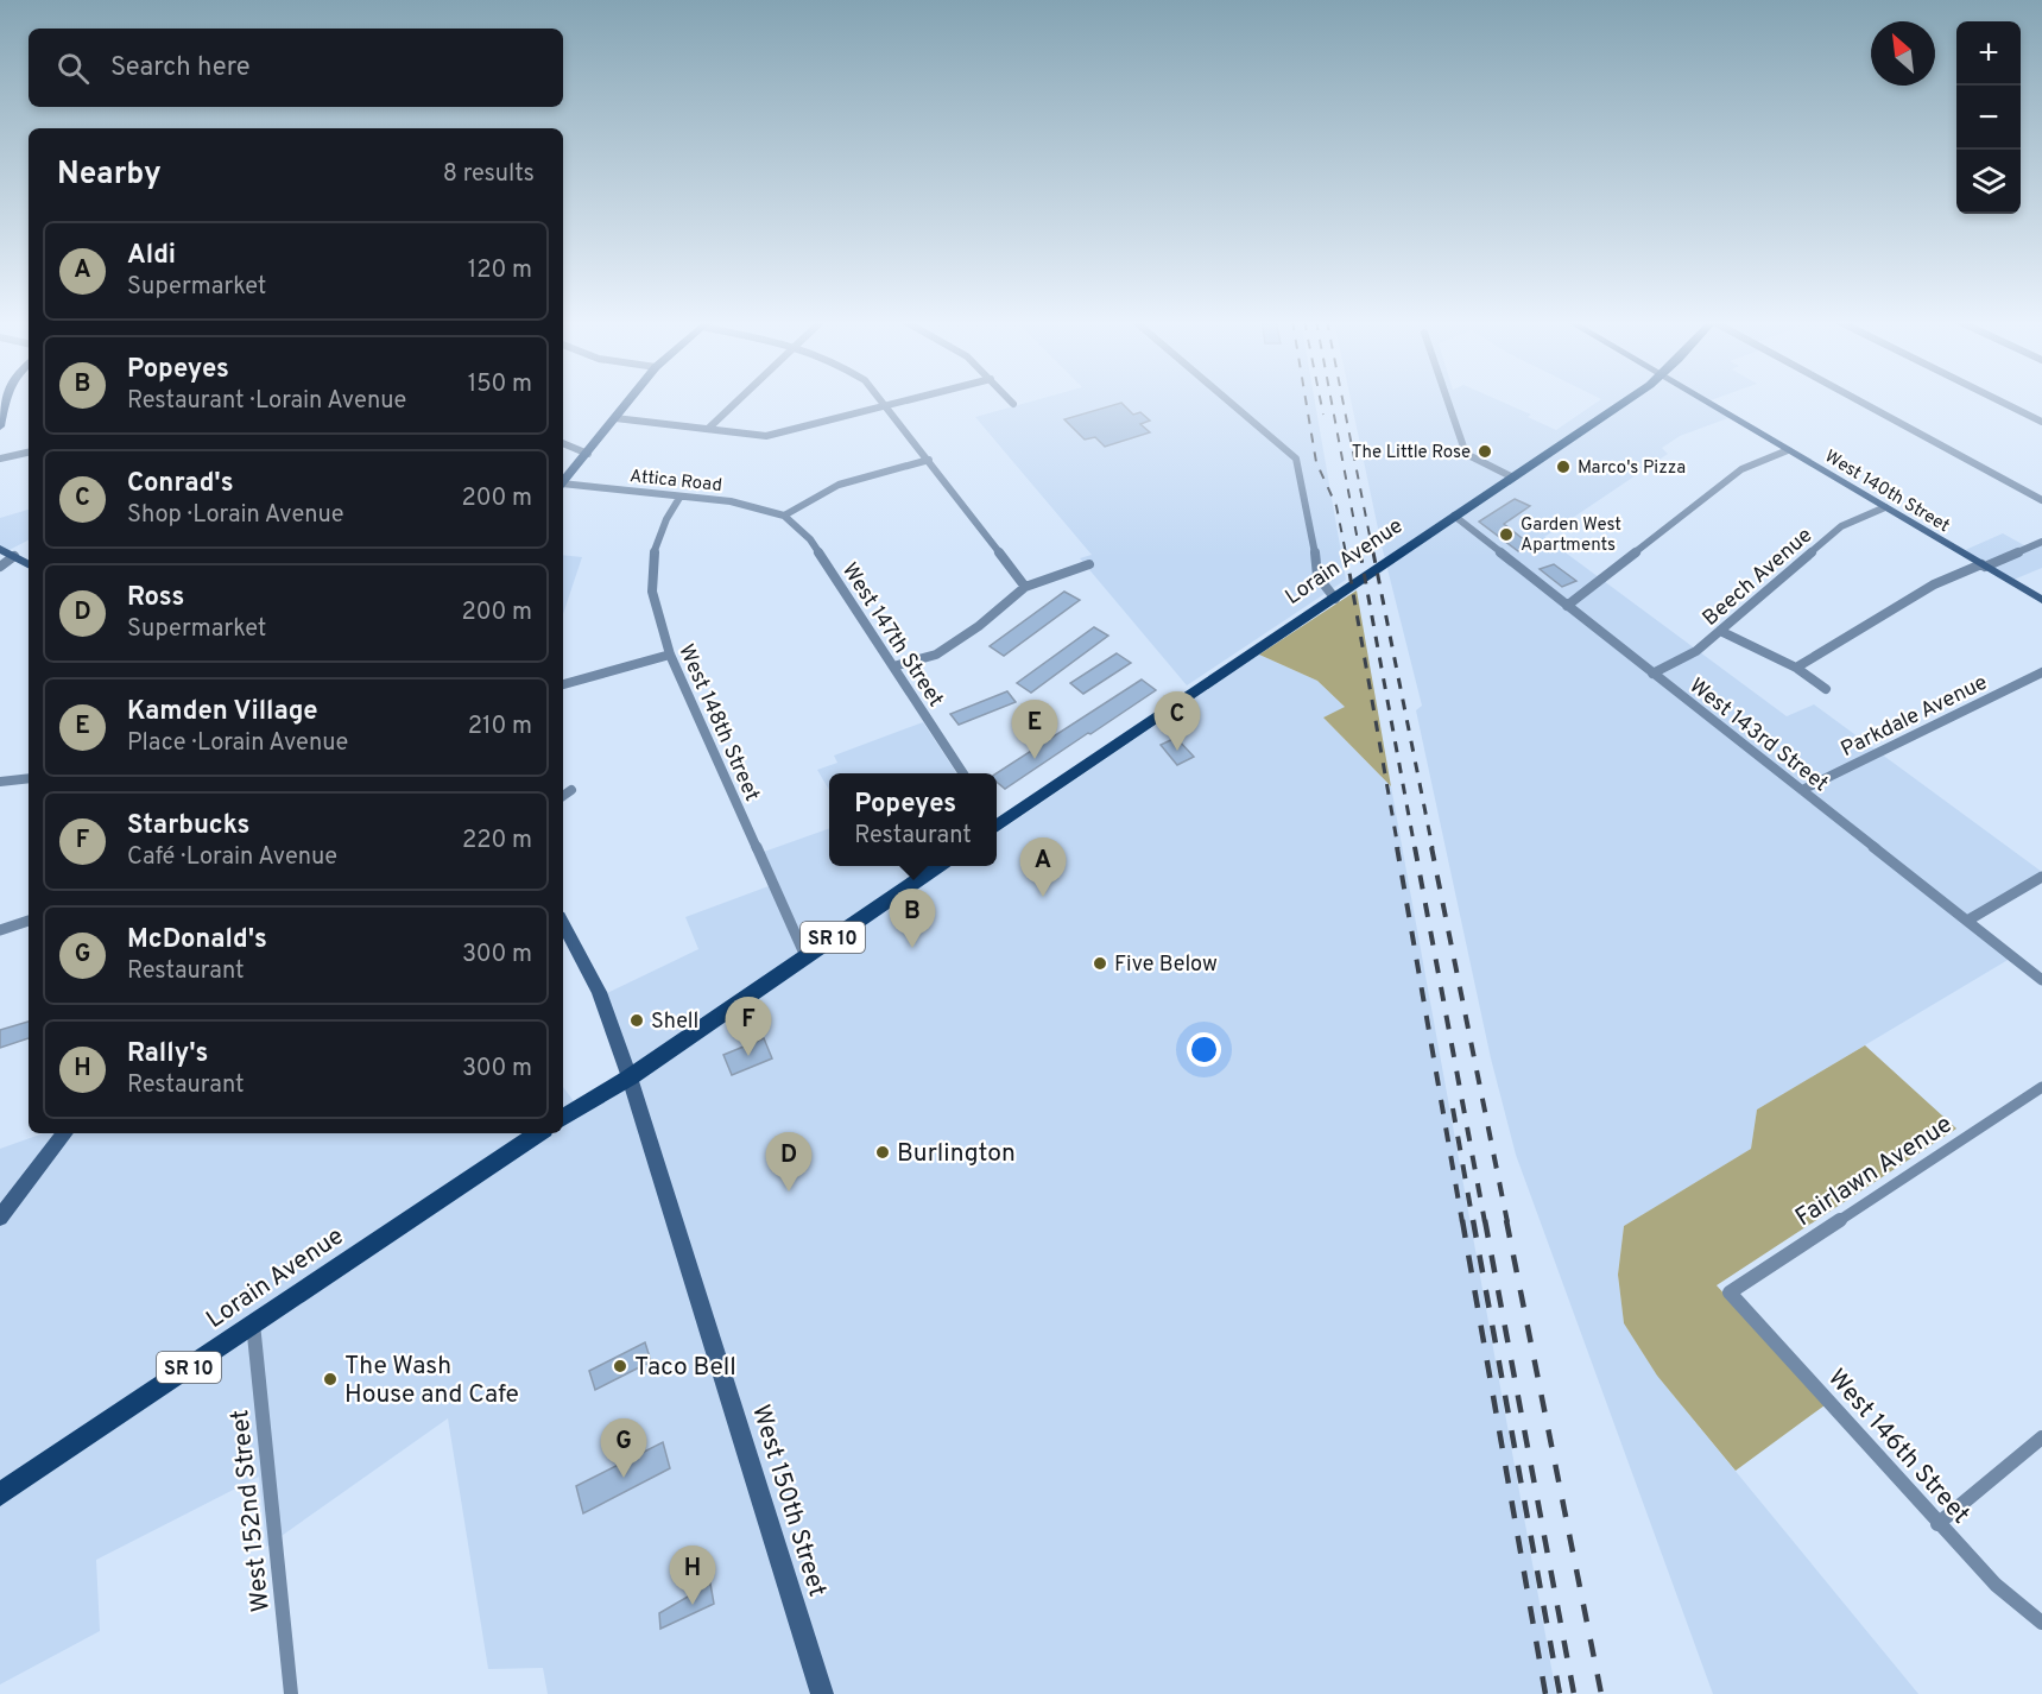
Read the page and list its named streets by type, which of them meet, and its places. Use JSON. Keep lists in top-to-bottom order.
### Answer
{
  "streets": {
    "main road": [
      "West 140th Street",
      "Lorain Avenue",
      "SR 10",
      "West 150th Street"
    ],
    "street": [
      "Attica Road",
      "Beech Avenue",
      "West 147th Street",
      "Parkdale Avenue",
      "West 148th Street",
      "West 143rd Street",
      "Fairlawn Avenue",
      "West 146th Street",
      "West 152nd Street"
    ]
  },
  "crossings": [
    ["Attica Road", "West 147th Street"],
    ["Attica Road", "West 148th Street"],
    ["West 140th Street", "Beech Avenue"],
    ["Lorain Avenue", "West 143rd Street"],
    ["Lorain Avenue", "West 152nd Street"],
    ["Beech Avenue", "West 143rd Street"],
    ["Parkdale Avenue", "West 143rd Street"],
    ["West 148th Street", "SR 10"],
    ["SR 10", "West 150th Street"],
    ["Fairlawn Avenue", "West 146th Street"]
  ],
  "places": [
    "The Little Rose",
    "Marco's Pizza",
    "Garden West Apartments",
    "Five Below",
    "Shell",
    "Burlington",
    "Taco Bell",
    "The Wash House and Cafe"
  ],
  "north": "top left",
  "page": {
    "map_buttons": ["+", "−"],
    "search": "Search here",
    "heading": ["Nearby", "8 results"],
    "list": [
      {
        "mark": "A",
        "name": "Aldi",
        "note": "Supermarket",
        "value": "120 m"
      },
      {
        "mark": "B",
        "name": "Popeyes",
        "note": "Restaurant · Lorain Avenue",
        "value": "150 m"
      },
      {
        "mark": "C",
        "name": "Conrad's",
        "note": "Shop · Lorain Avenue",
        "value": "200 m"
      },
      {
        "mark": "D",
        "name": "Ross",
        "note": "Supermarket",
        "value": "200 m"
      },
      {
        "mark": "E",
        "name": "Kamden Village",
        "note": "Place · Lorain Avenue",
        "value": "210 m"
      },
      {
        "mark": "F",
        "name": "Starbucks",
        "note": "Café · Lorain Avenue",
        "value": "220 m"
      },
      {
        "mark": "G",
        "name": "McDonald's",
        "note": "Restaurant",
        "value": "300 m"
      },
      {
        "mark": "H",
        "name": "Rally's",
        "note": "Restaurant",
        "value": "300 m"
      }
    ],
    "pins": [
      "C",
      "E",
      "A",
      "B",
      "F",
      "D",
      "G",
      "H"
    ],
    "popup": ["Popeyes", "Restaurant"]
  }
}
